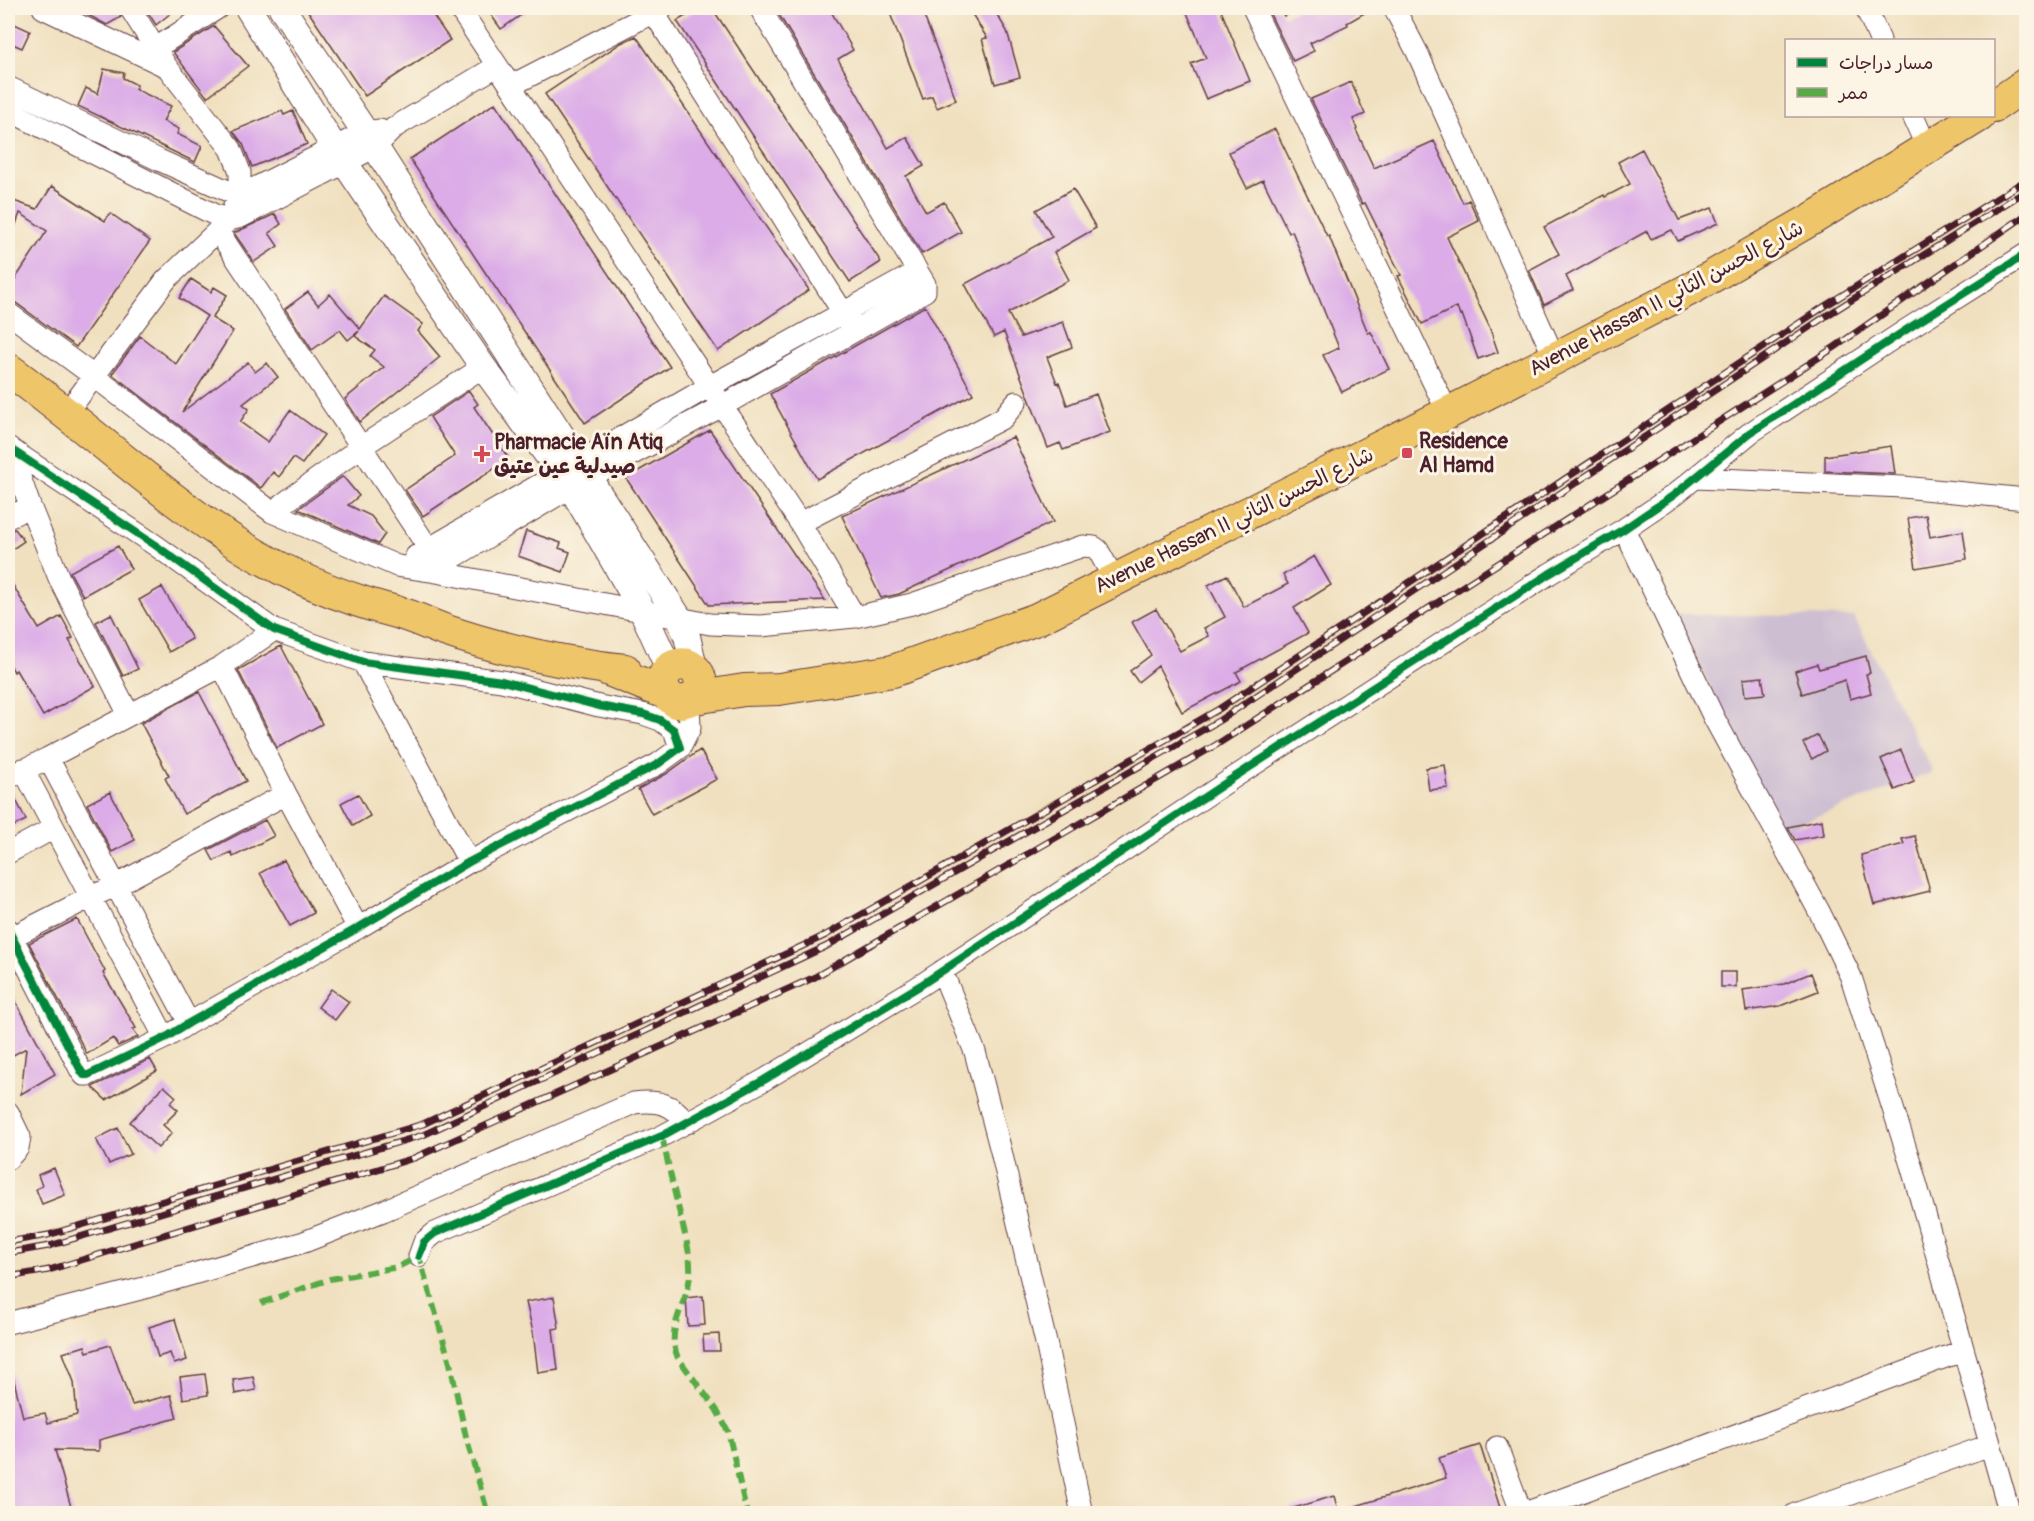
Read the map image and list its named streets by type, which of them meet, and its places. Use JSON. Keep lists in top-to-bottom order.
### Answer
{
  "streets": {
    "main road": ["Avenue Hassan II شارع الحسن الثاني"]
  },
  "places": {
    "transit": ["Residence Al Hamd"],
    "health": ["Pharmacie Aïn Atiq صيدلية عين عتيق"]
  },
  "legend": ["مسار دراجات", "ممر"]
}
